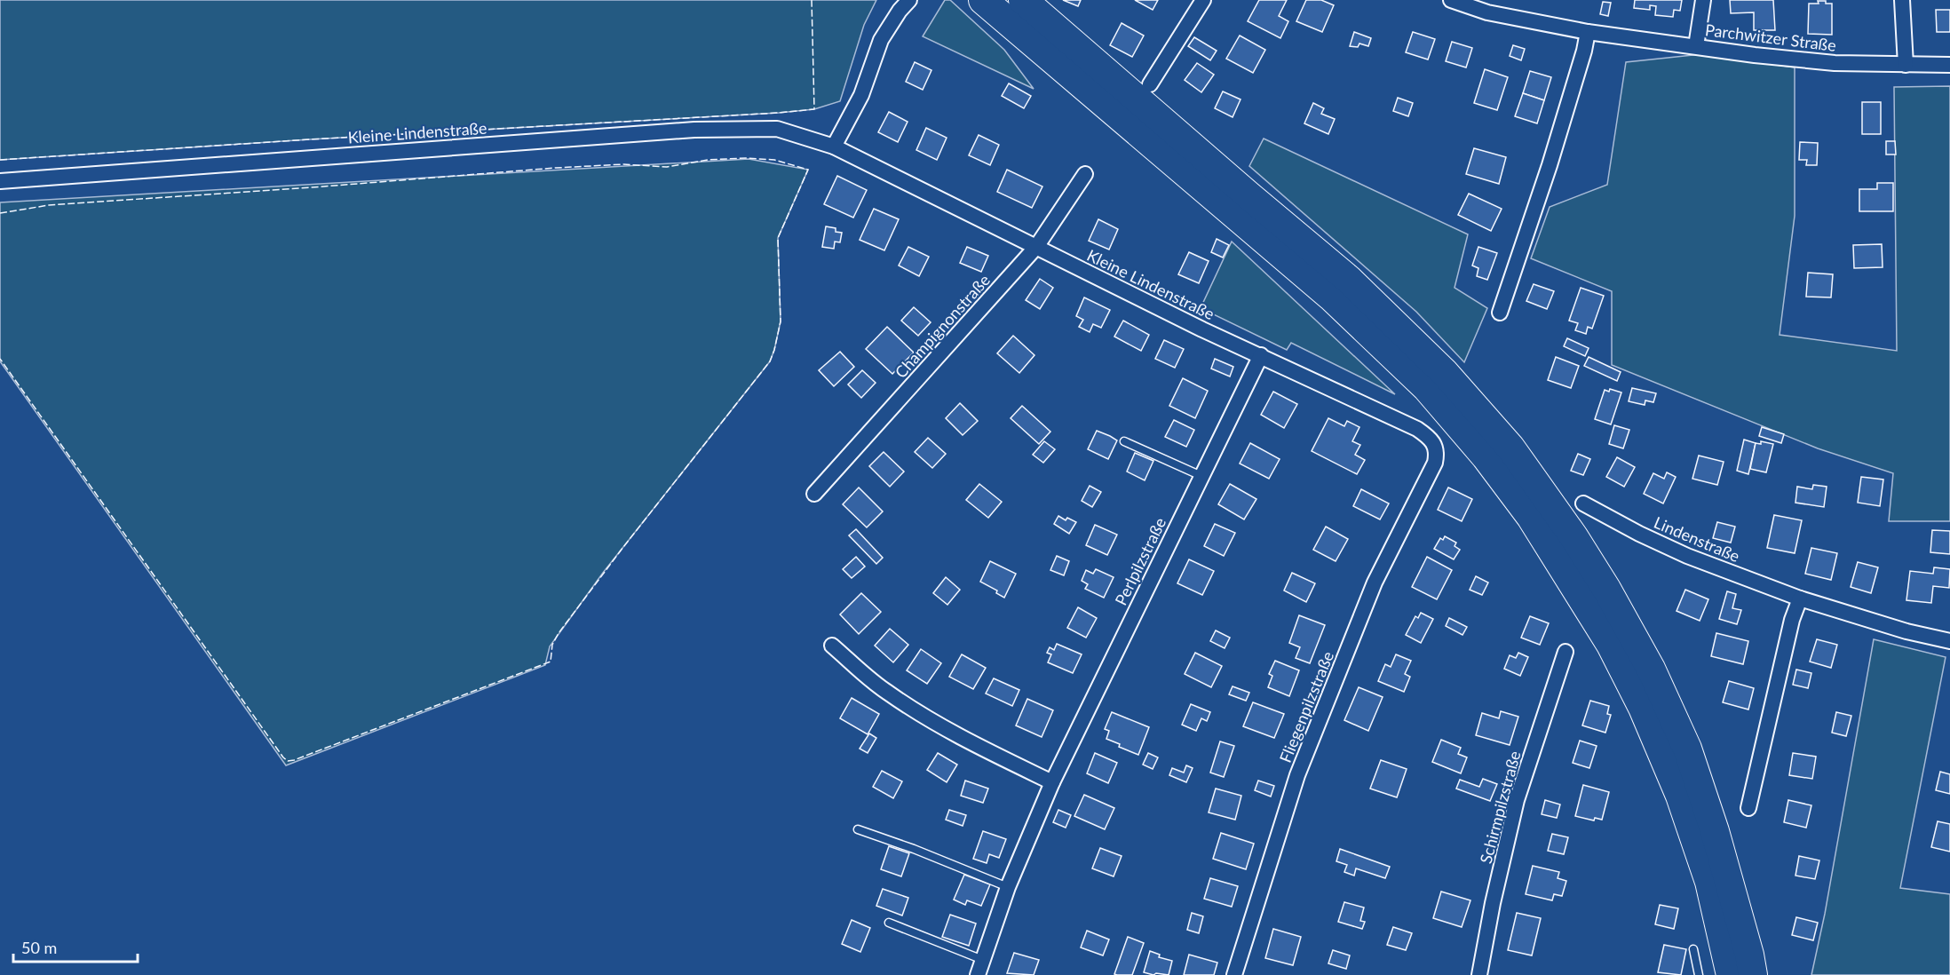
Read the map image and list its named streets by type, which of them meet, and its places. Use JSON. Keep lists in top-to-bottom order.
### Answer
{
  "streets": {
    "street": [
      "Parchwitzer Straße",
      "Kleine Lindenstraße",
      "Champignonstraße",
      "Lindenstraße",
      "Perlpilzstraße",
      "Fliegenpilzstraße",
      "Schirmpilzstraße"
    ]
  },
  "crossings": [
    ["Kleine Lindenstraße", "Champignonstraße"],
    ["Kleine Lindenstraße", "Perlpilzstraße"],
    ["Kleine Lindenstraße", "Fliegenpilzstraße"]
  ],
  "scale_bar": "50 m"
}
